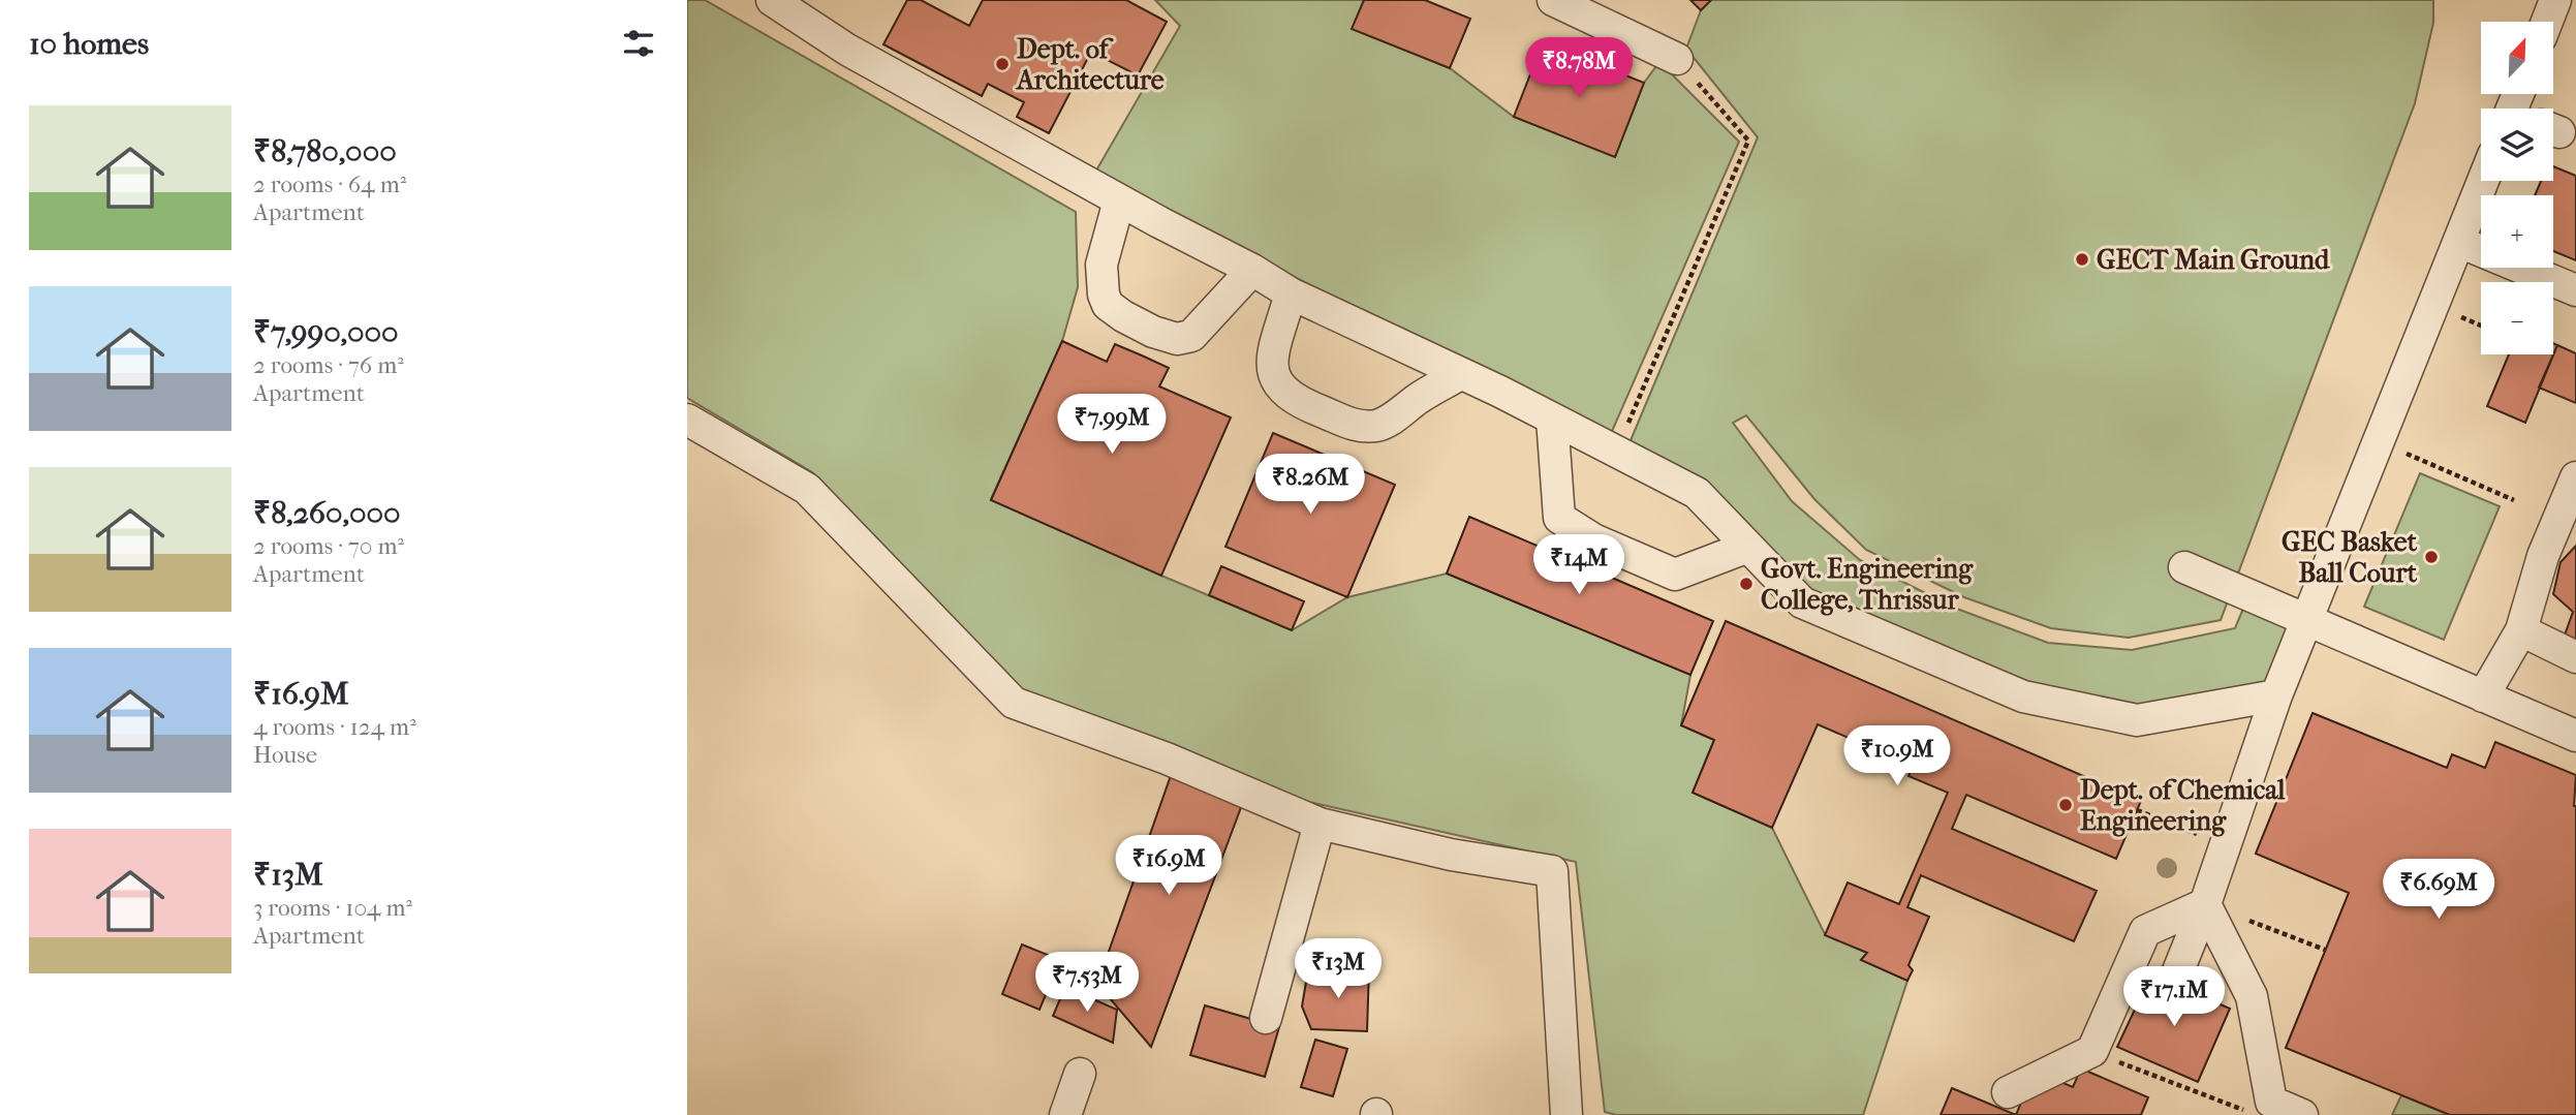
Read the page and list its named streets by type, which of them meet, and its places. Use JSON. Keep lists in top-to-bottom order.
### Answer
{
  "places": [
    "Dept. of Architecture",
    "GECT Main Ground",
    "GEC Basket Ball Court",
    "Govt. Engineering College, Thrissur",
    "Dept. of Chemical Engineering"
  ],
  "north": "top right",
  "page": {
    "heading": "10 homes",
    "map_buttons": ["+", "−"],
    "price": [
      "₹8.78M",
      "₹7.99M",
      "₹8.26M",
      "₹14M",
      "₹10.9M",
      "₹16.9M",
      "₹6.69M",
      "₹13M",
      "₹7.53M",
      "₹17.1M"
    ],
    "list": [
      {
        "name": "₹8,780,000",
        "note": "2 rooms · 64 m² · Apartment"
      },
      {
        "name": "₹7,990,000",
        "note": "2 rooms · 76 m² · Apartment"
      },
      {
        "name": "₹8,260,000",
        "note": "2 rooms · 70 m² · Apartment"
      },
      {
        "name": "₹16.9M",
        "note": "4 rooms · 124 m² · House"
      },
      {
        "name": "₹13M",
        "note": "3 rooms · 104 m² · Apartment"
      }
    ]
  }
}
